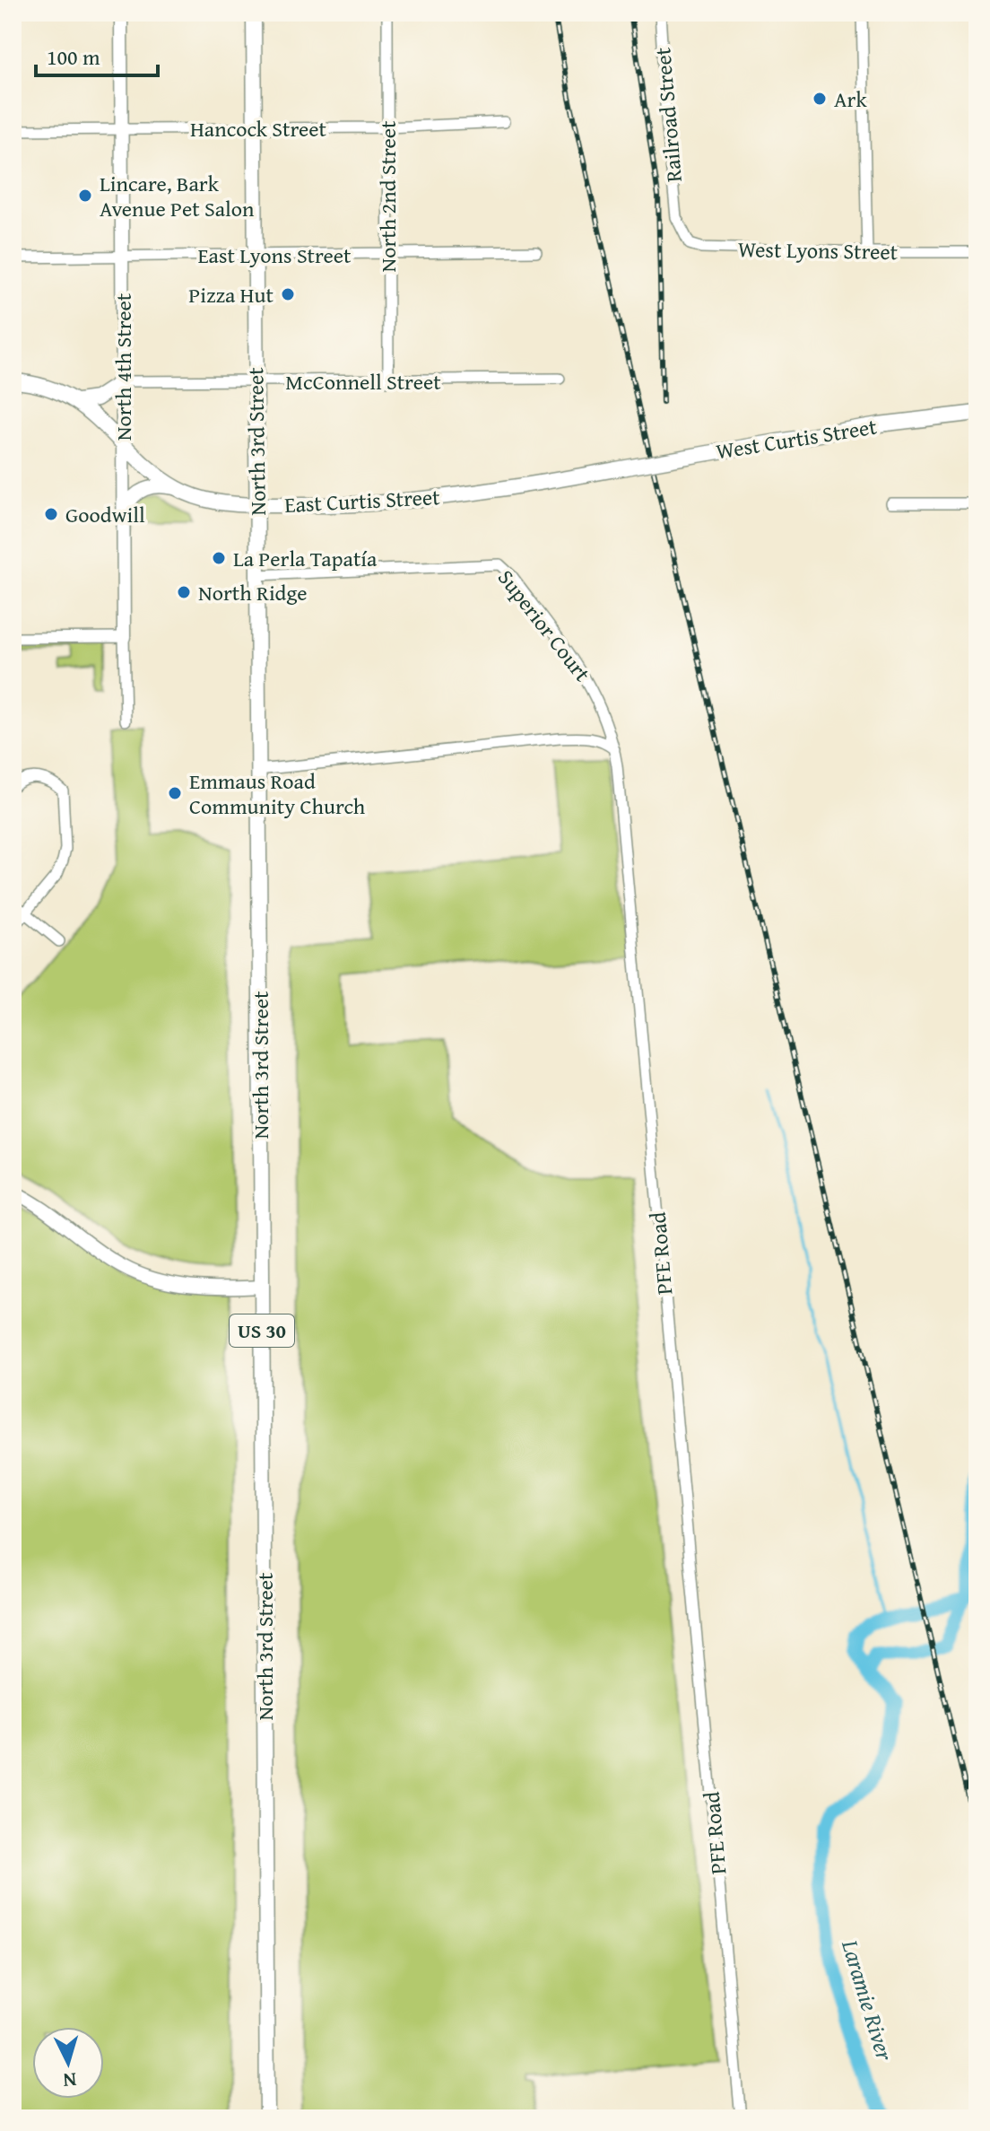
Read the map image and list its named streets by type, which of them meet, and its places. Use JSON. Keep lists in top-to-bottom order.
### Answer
{
  "streets": {
    "main road": [
      "West Curtis Street",
      "North 3rd Street",
      "East Curtis Street",
      "US 30"
    ],
    "street": [
      "Railroad Street",
      "Hancock Street",
      "North 2nd Street",
      "West Lyons Street",
      "East Lyons Street",
      "North 4th Street",
      "McConnell Street",
      "Superior Court",
      "PFE Road"
    ]
  },
  "crossings": [
    ["Railroad Street", "West Lyons Street"],
    ["Hancock Street", "North 2nd Street"],
    ["Hancock Street", "North 4th Street"],
    ["Hancock Street", "North 3rd Street"],
    ["North 2nd Street", "East Lyons Street"],
    ["North 2nd Street", "McConnell Street"],
    ["East Lyons Street", "North 4th Street"],
    ["East Lyons Street", "North 3rd Street"],
    ["North 4th Street", "McConnell Street"],
    ["North 4th Street", "East Curtis Street"],
    ["McConnell Street", "North 3rd Street"],
    ["West Curtis Street", "East Curtis Street"],
    ["North 3rd Street", "East Curtis Street"],
    ["North 3rd Street", "Superior Court"],
    ["Superior Court", "PFE Road"]
  ],
  "water": ["Laramie River"],
  "places": [
    "Ark",
    "Lincare, Bark Avenue Pet Salon",
    "Pizza Hut",
    "Goodwill",
    "La Perla Tapatía",
    "North Ridge",
    "Emmaus Road Community Church"
  ],
  "scale_bar": "100 m",
  "north": "bottom"
}
